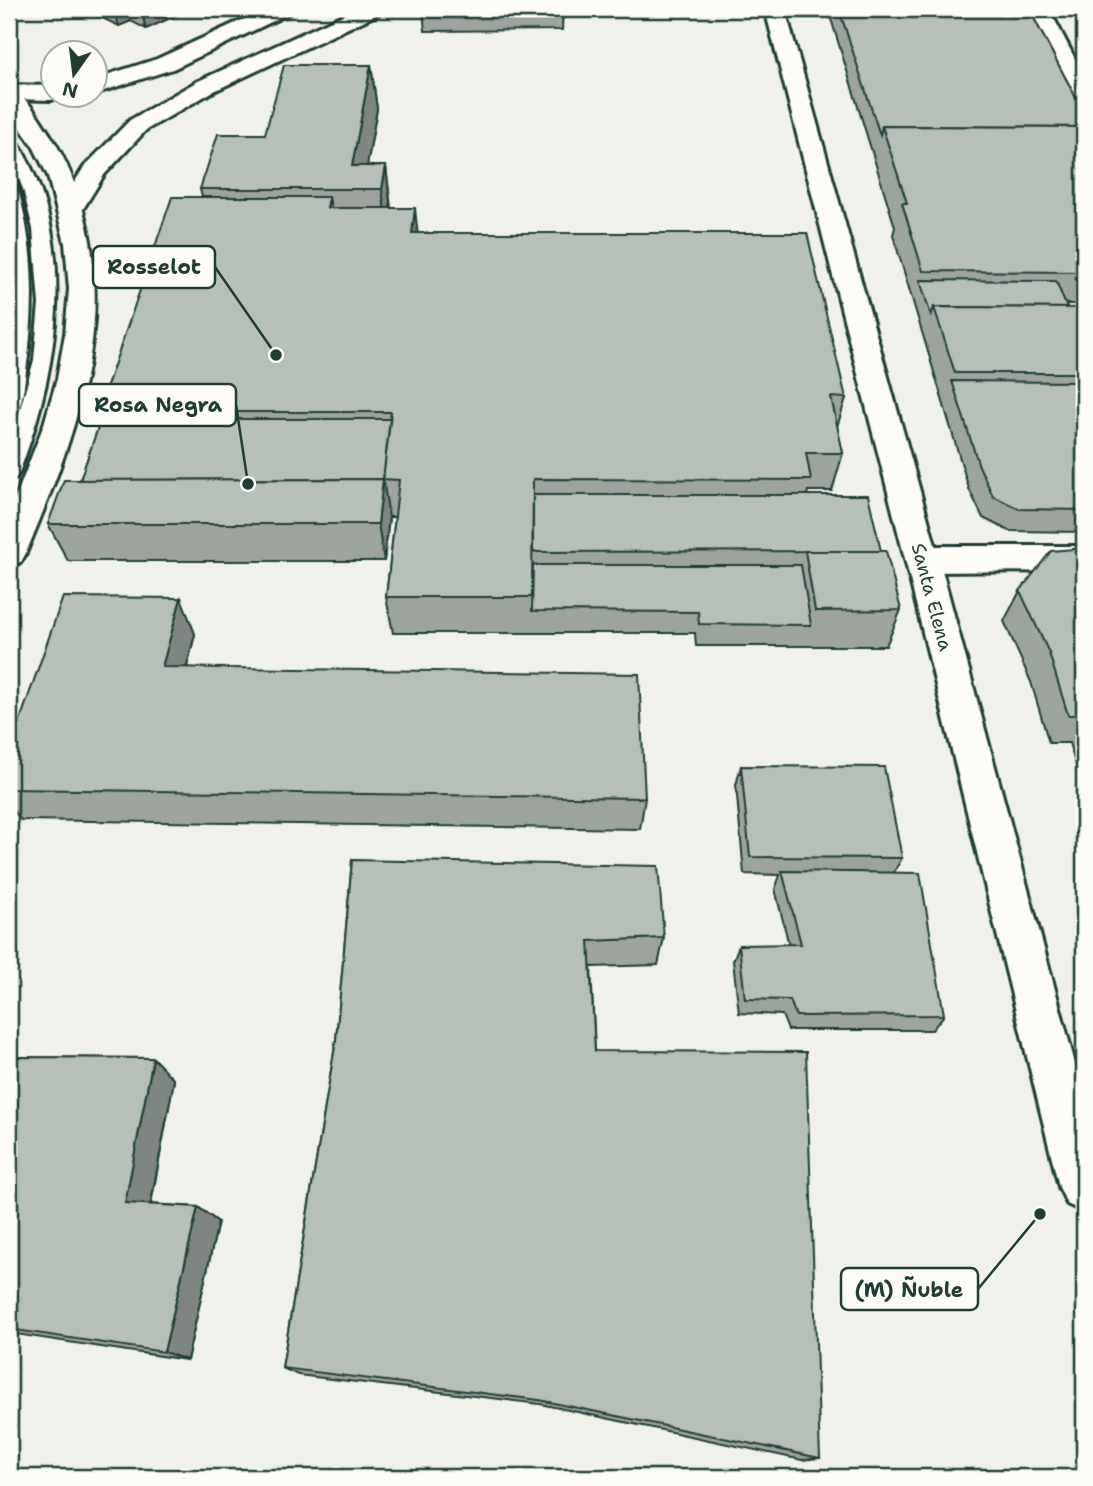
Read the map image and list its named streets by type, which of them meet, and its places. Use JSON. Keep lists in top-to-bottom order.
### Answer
{
  "streets": {
    "main road": ["Santa Elena"]
  },
  "places": ["Rosselot", "Rosa Negra", "(M) Ñuble"],
  "north": "bottom"
}
